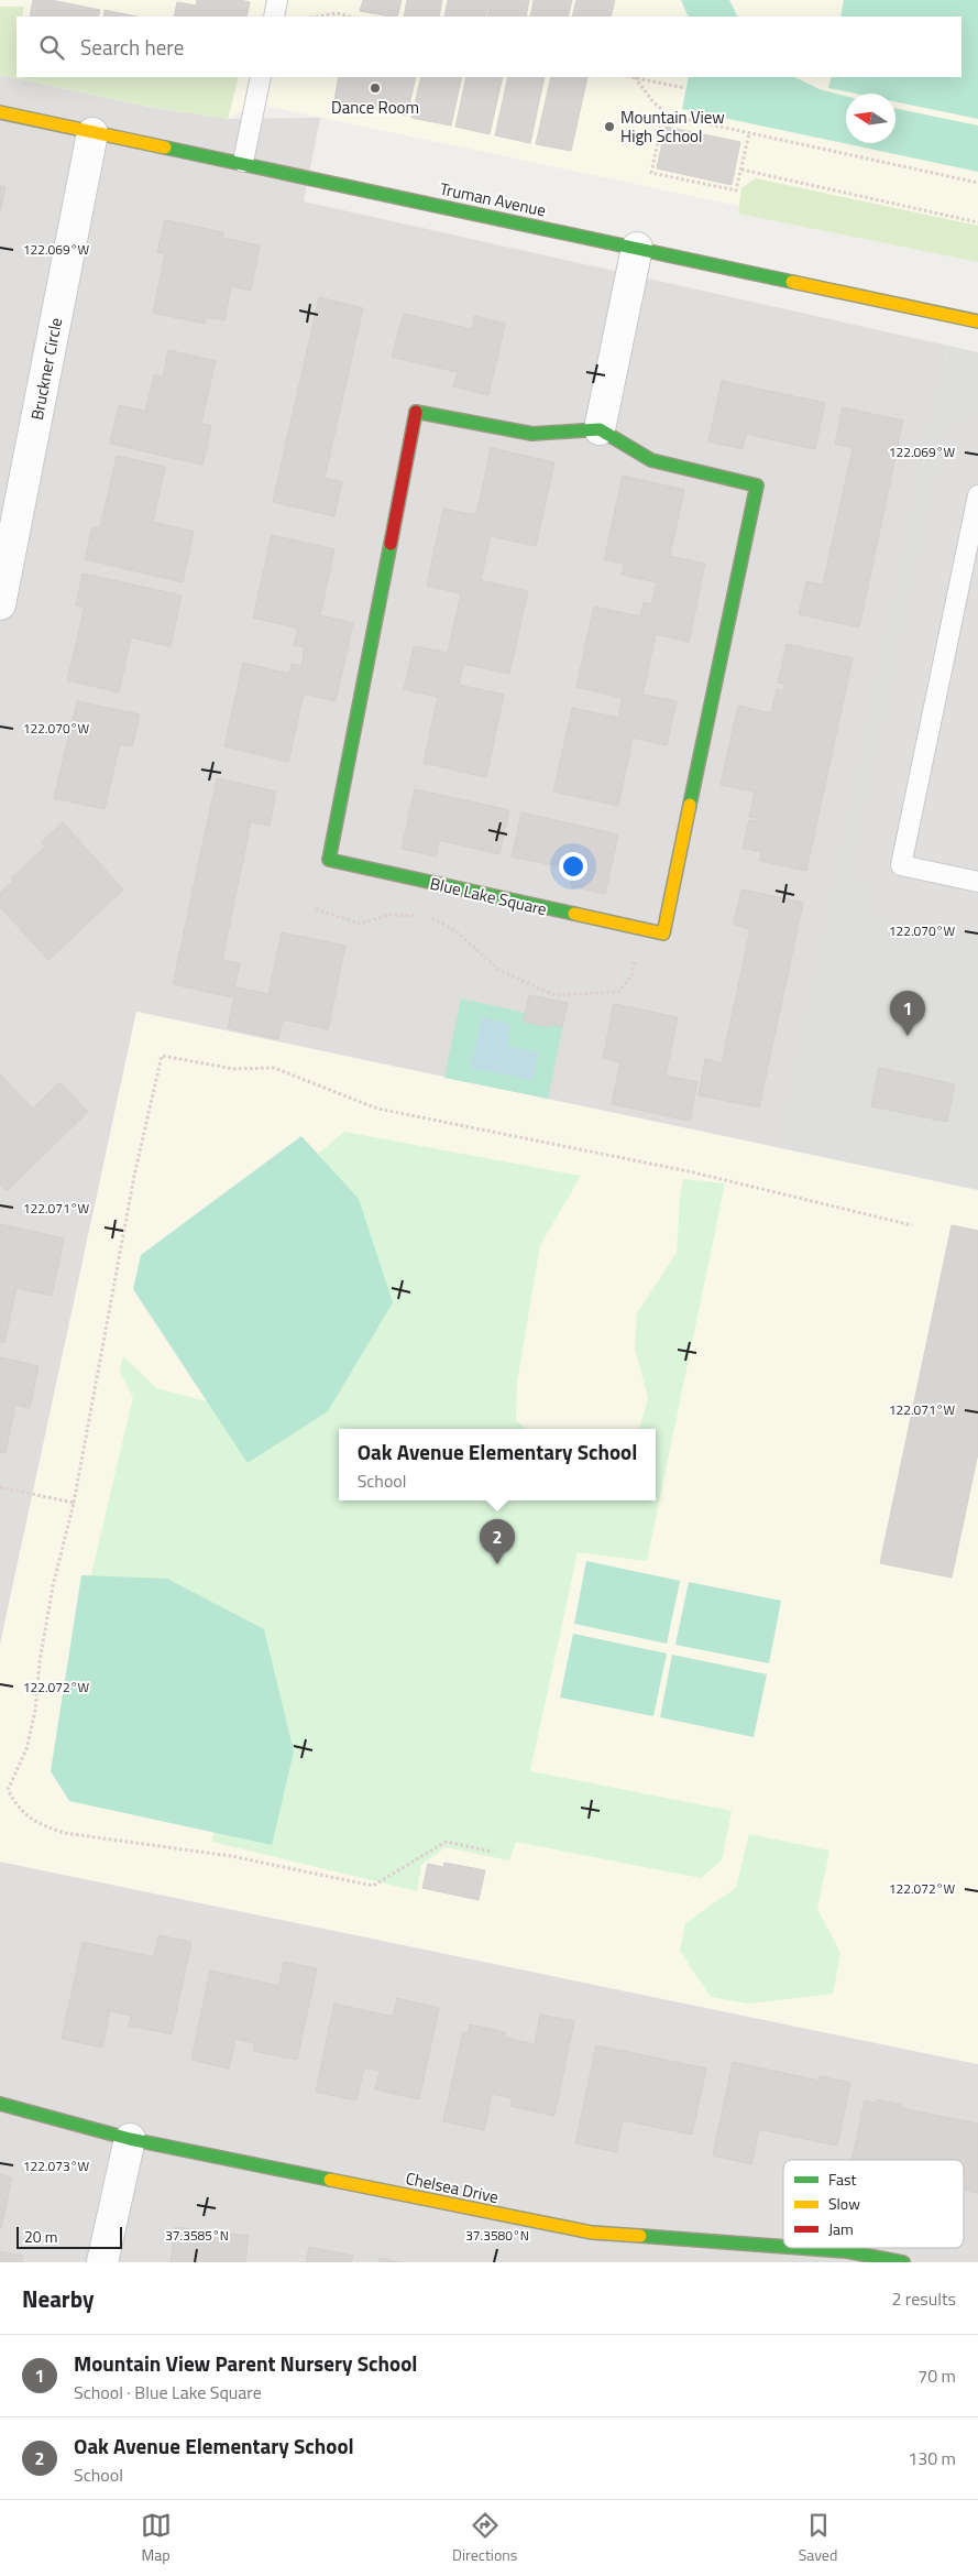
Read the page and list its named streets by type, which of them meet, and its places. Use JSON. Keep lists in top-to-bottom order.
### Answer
{
  "streets": {
    "street": [
      "Truman Avenue",
      "Bruckner Circle",
      "Blue Lake Square",
      "Chelsea Drive"
    ]
  },
  "crossings": [
    ["Truman Avenue", "Bruckner Circle"]
  ],
  "places": ["Dance Room", "Mountain View High School"],
  "legend": ["Fast", "Slow", "Jam"],
  "scale_bar": "20 m",
  "north": "left",
  "page": {
    "search": "Search here",
    "pins": ["1", "2"],
    "popup": ["Oak Avenue Elementary School", "School"],
    "scale": "20 m",
    "heading": ["Nearby", "2 results"],
    "list": [
      {
        "mark": "1",
        "name": "Mountain View Parent Nursery School",
        "note": "School · Blue Lake Square",
        "value": "70 m"
      },
      {
        "mark": "2",
        "name": "Oak Avenue Elementary School",
        "note": "School",
        "value": "130 m"
      }
    ],
    "nav": ["Map", "Directions", "Saved"]
  },
  "coordinates": [
    "122.069°W",
    "122.070°W",
    "122.071°W",
    "122.072°W",
    "122.073°W",
    "37.3585°N",
    "37.3580°N"
  ]
}
